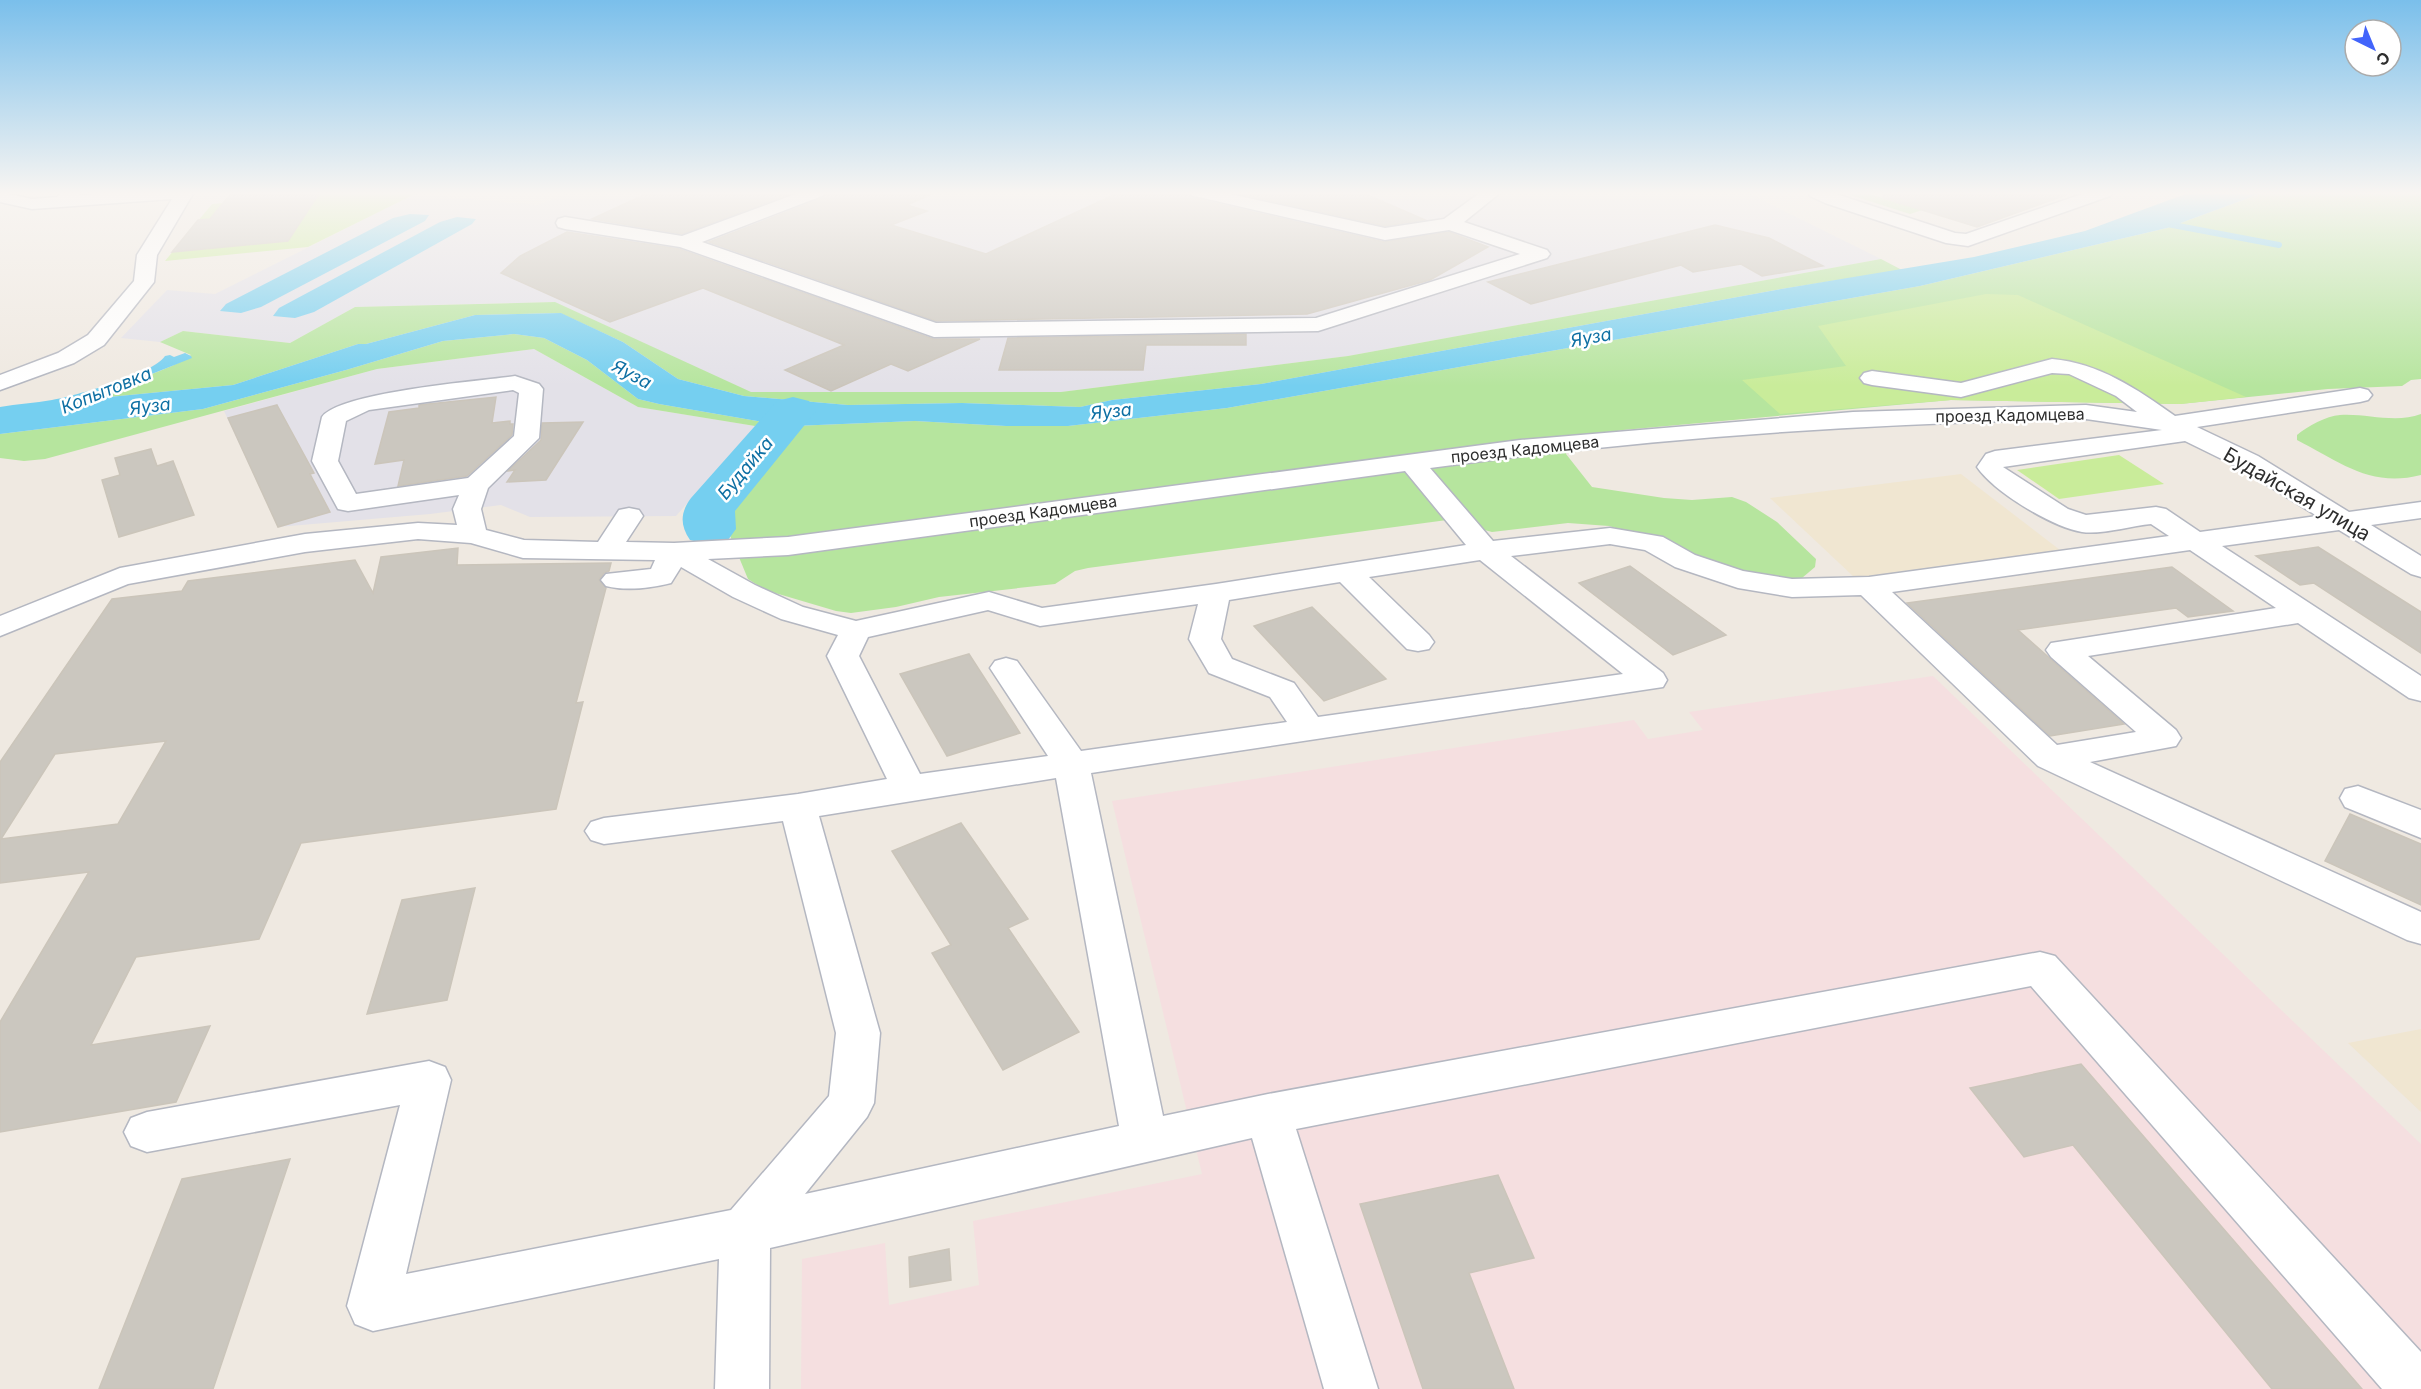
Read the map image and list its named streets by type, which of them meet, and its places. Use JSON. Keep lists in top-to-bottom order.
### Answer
{
  "streets": {
    "street": ["проезд Кадомцева", "Будайская улица"]
  },
  "crossings": [
    ["проезд Кадомцева", "Будайская улица"]
  ],
  "water": ["Яуза", "Копытовка", "Будайка"],
  "north": "bottom right"
}
